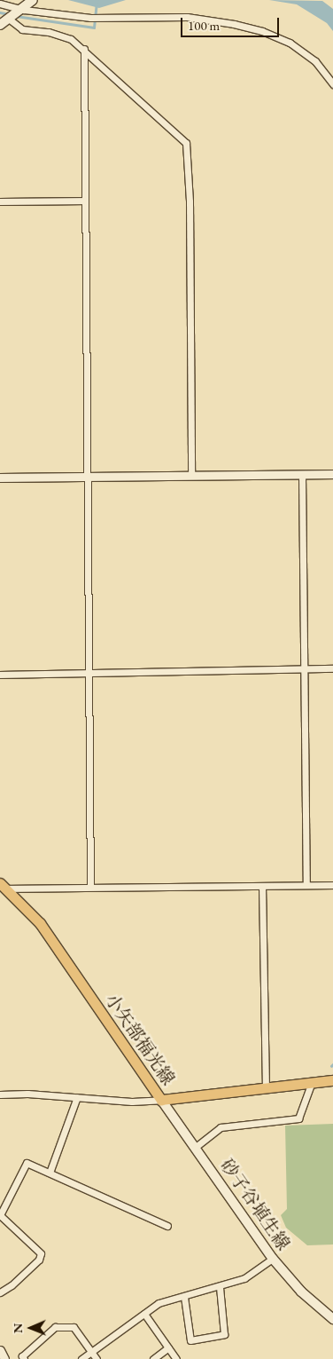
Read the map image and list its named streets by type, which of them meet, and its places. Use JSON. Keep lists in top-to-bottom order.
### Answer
{
  "streets": {
    "main road": ["小矢部福光線", "砂子谷埴生線"]
  },
  "crossings": [
    ["小矢部福光線", "砂子谷埴生線"]
  ],
  "scale_bar": "100 m",
  "north": "left"
}
